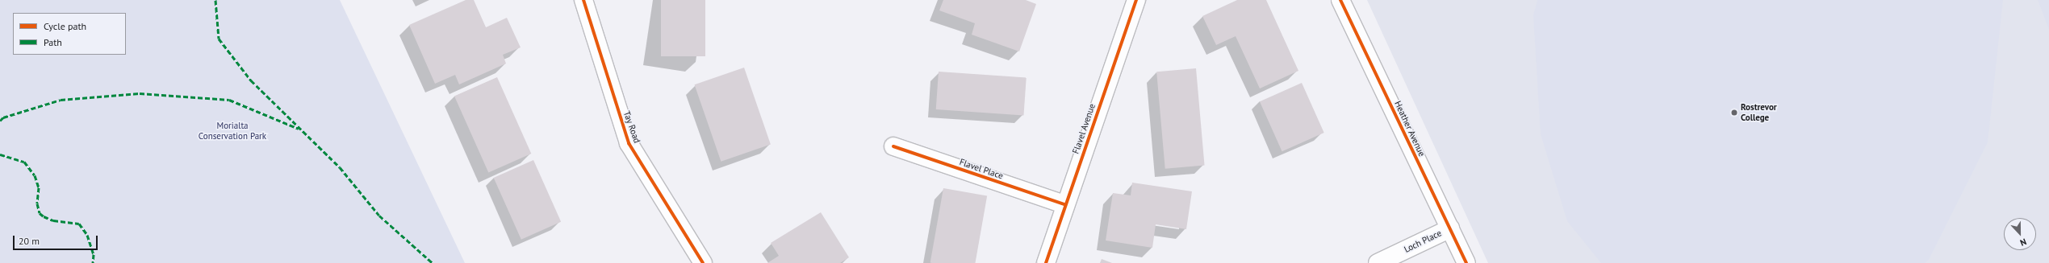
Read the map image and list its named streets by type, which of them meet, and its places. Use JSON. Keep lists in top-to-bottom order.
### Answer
{
  "streets": {
    "street": [
      "Tay Road",
      "Flavel Avenue",
      "Heather Avenue",
      "Flavel Place",
      "Loch Place"
    ]
  },
  "crossings": [
    ["Flavel Avenue", "Flavel Place"],
    ["Heather Avenue", "Loch Place"]
  ],
  "parks": ["Morialta Conservation Park"],
  "places": ["Rostrevor College"],
  "legend": ["Cycle path", "Path"],
  "scale_bar": "20 m",
  "north": "bottom"
}
